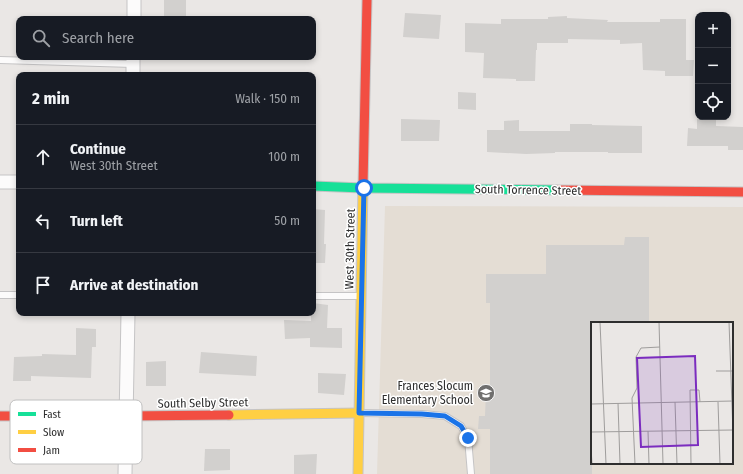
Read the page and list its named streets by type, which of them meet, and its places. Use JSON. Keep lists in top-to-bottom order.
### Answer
{
  "streets": {
    "street": ["South Torrence Street", "West 30th Street", "South Selby Street"]
  },
  "crossings": [
    ["South Torrence Street", "West 30th Street"],
    ["West 30th Street", "South Selby Street"]
  ],
  "places": {
    "school or university": ["Frances Slocum Elementary School"]
  },
  "legend": ["Fast", "Slow", "Jam"],
  "page": {
    "map_buttons": ["+", "−"],
    "search": "Search here",
    "heading": ["2 min", "Walk · 150 m"],
    "list": [
      ["Continue", "West 30th Street", "100 m"],
      ["Turn left", "50 m"],
      "Arrive at destination"
    ]
  }
}
